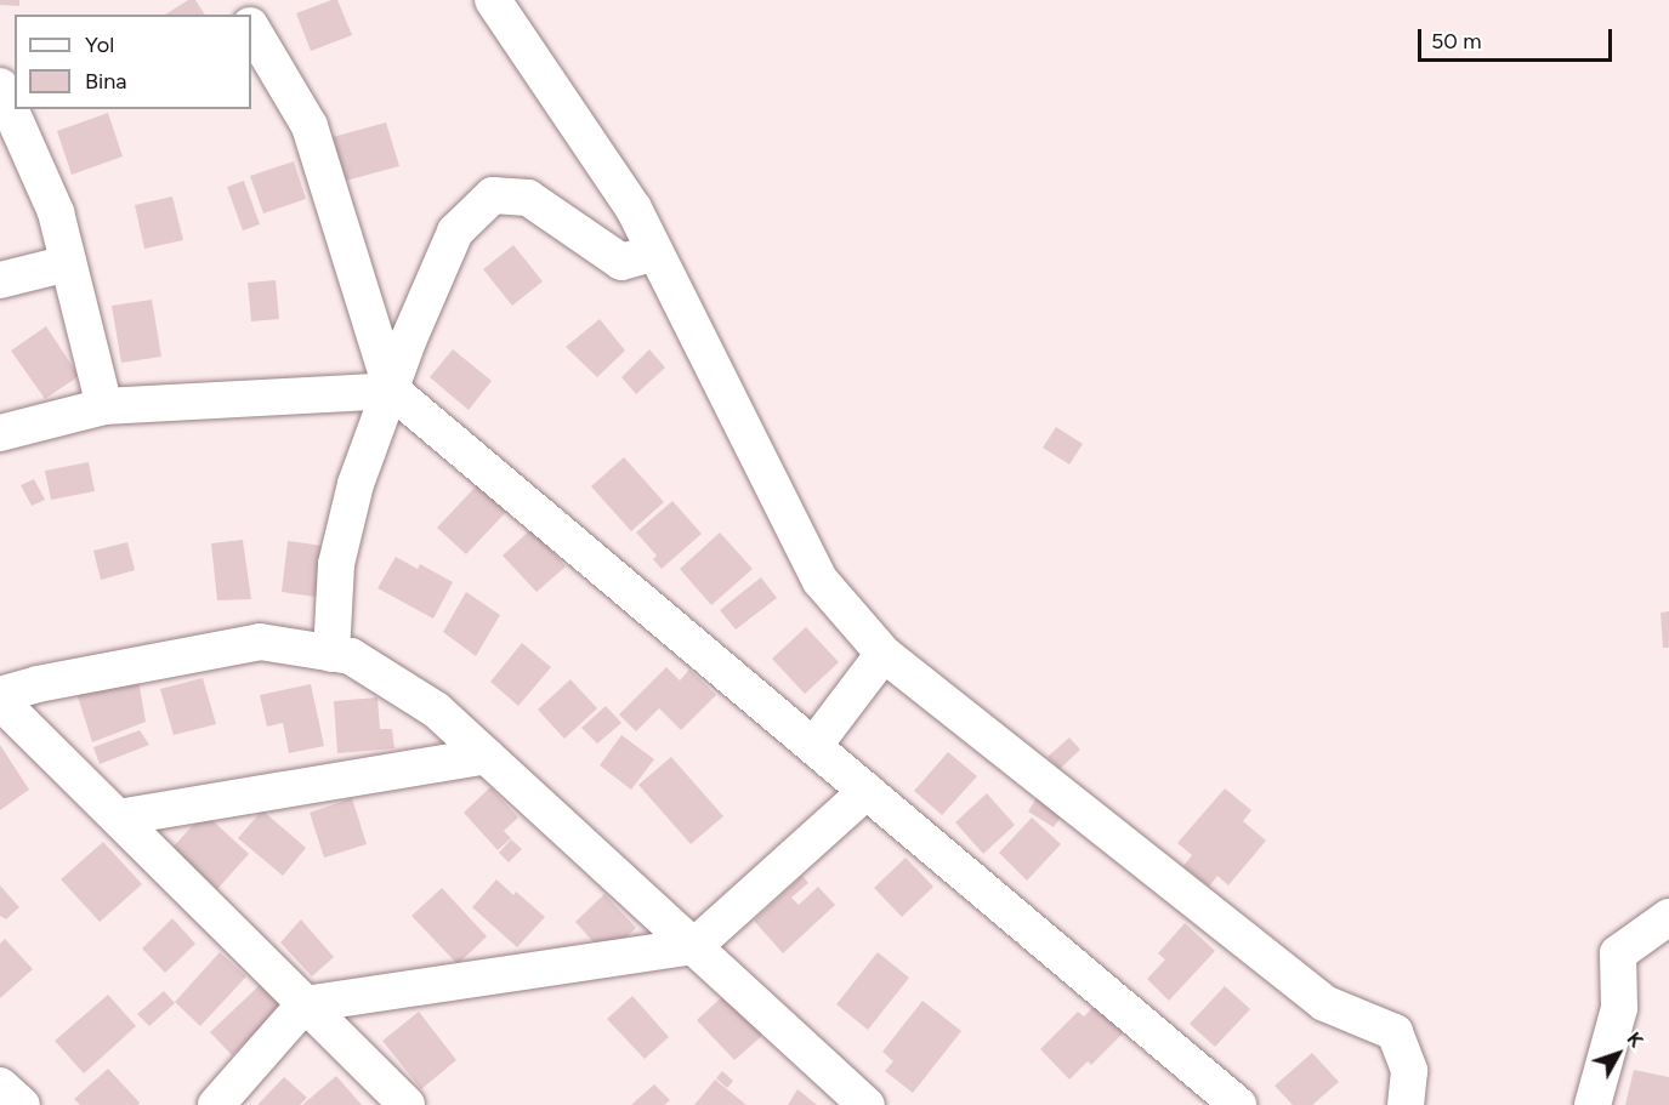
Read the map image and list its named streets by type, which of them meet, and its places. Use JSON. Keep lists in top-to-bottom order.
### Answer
{
  "legend": ["Yol", "Bina"],
  "scale_bar": "50 m",
  "north": "top right"
}
